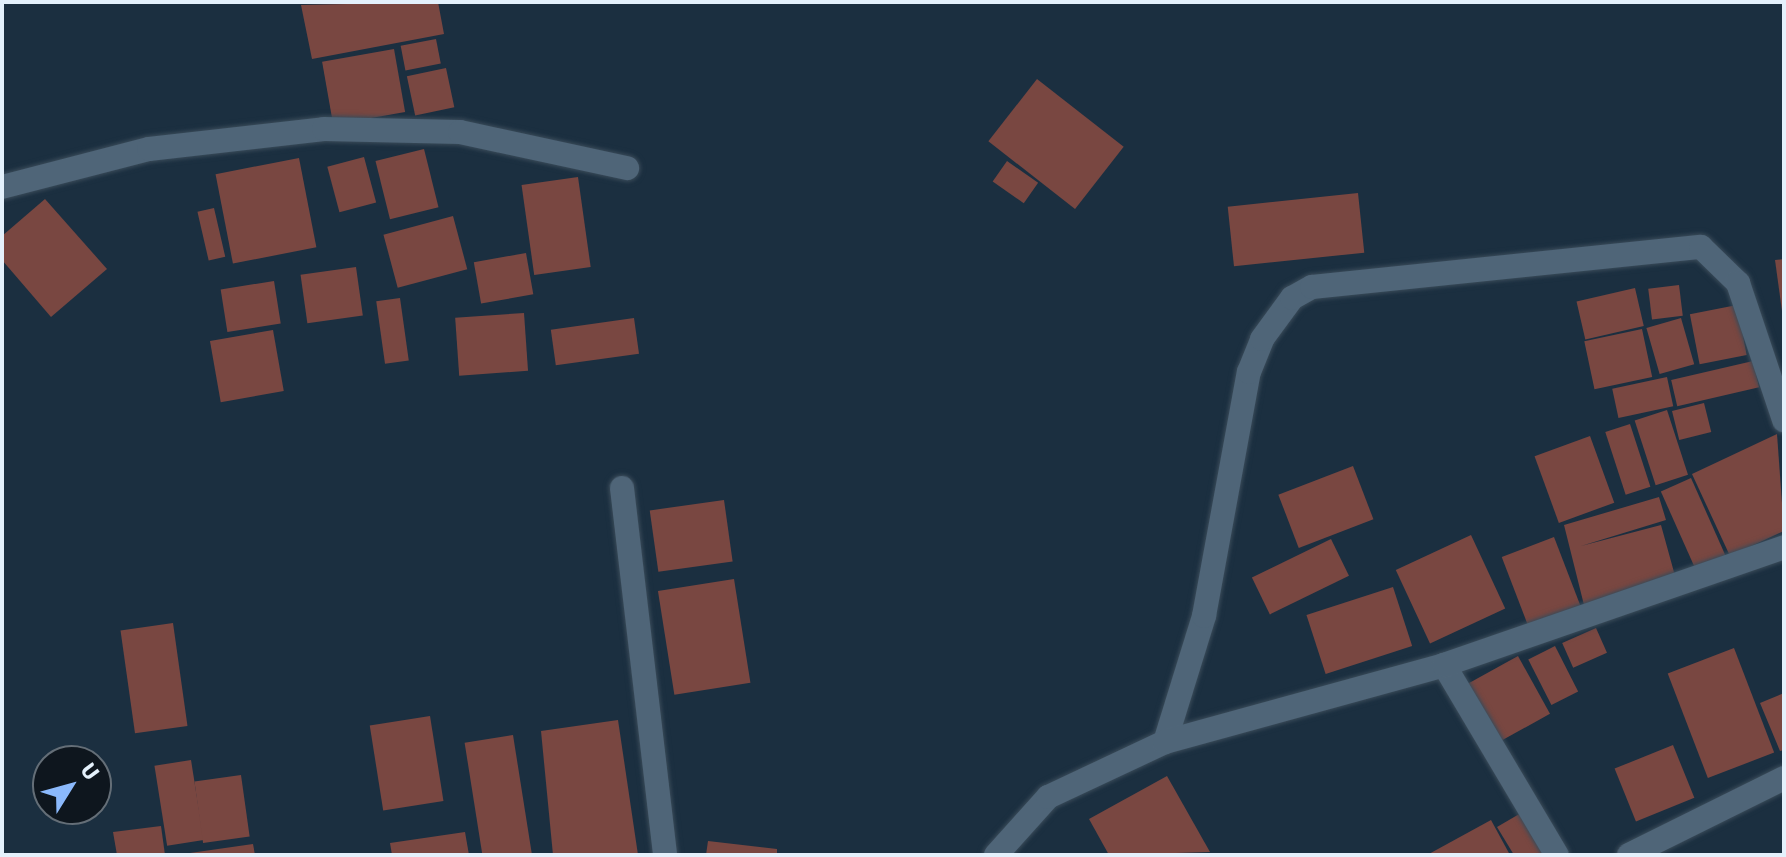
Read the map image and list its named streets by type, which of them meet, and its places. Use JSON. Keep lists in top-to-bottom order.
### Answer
{
  "north": "top right"
}
